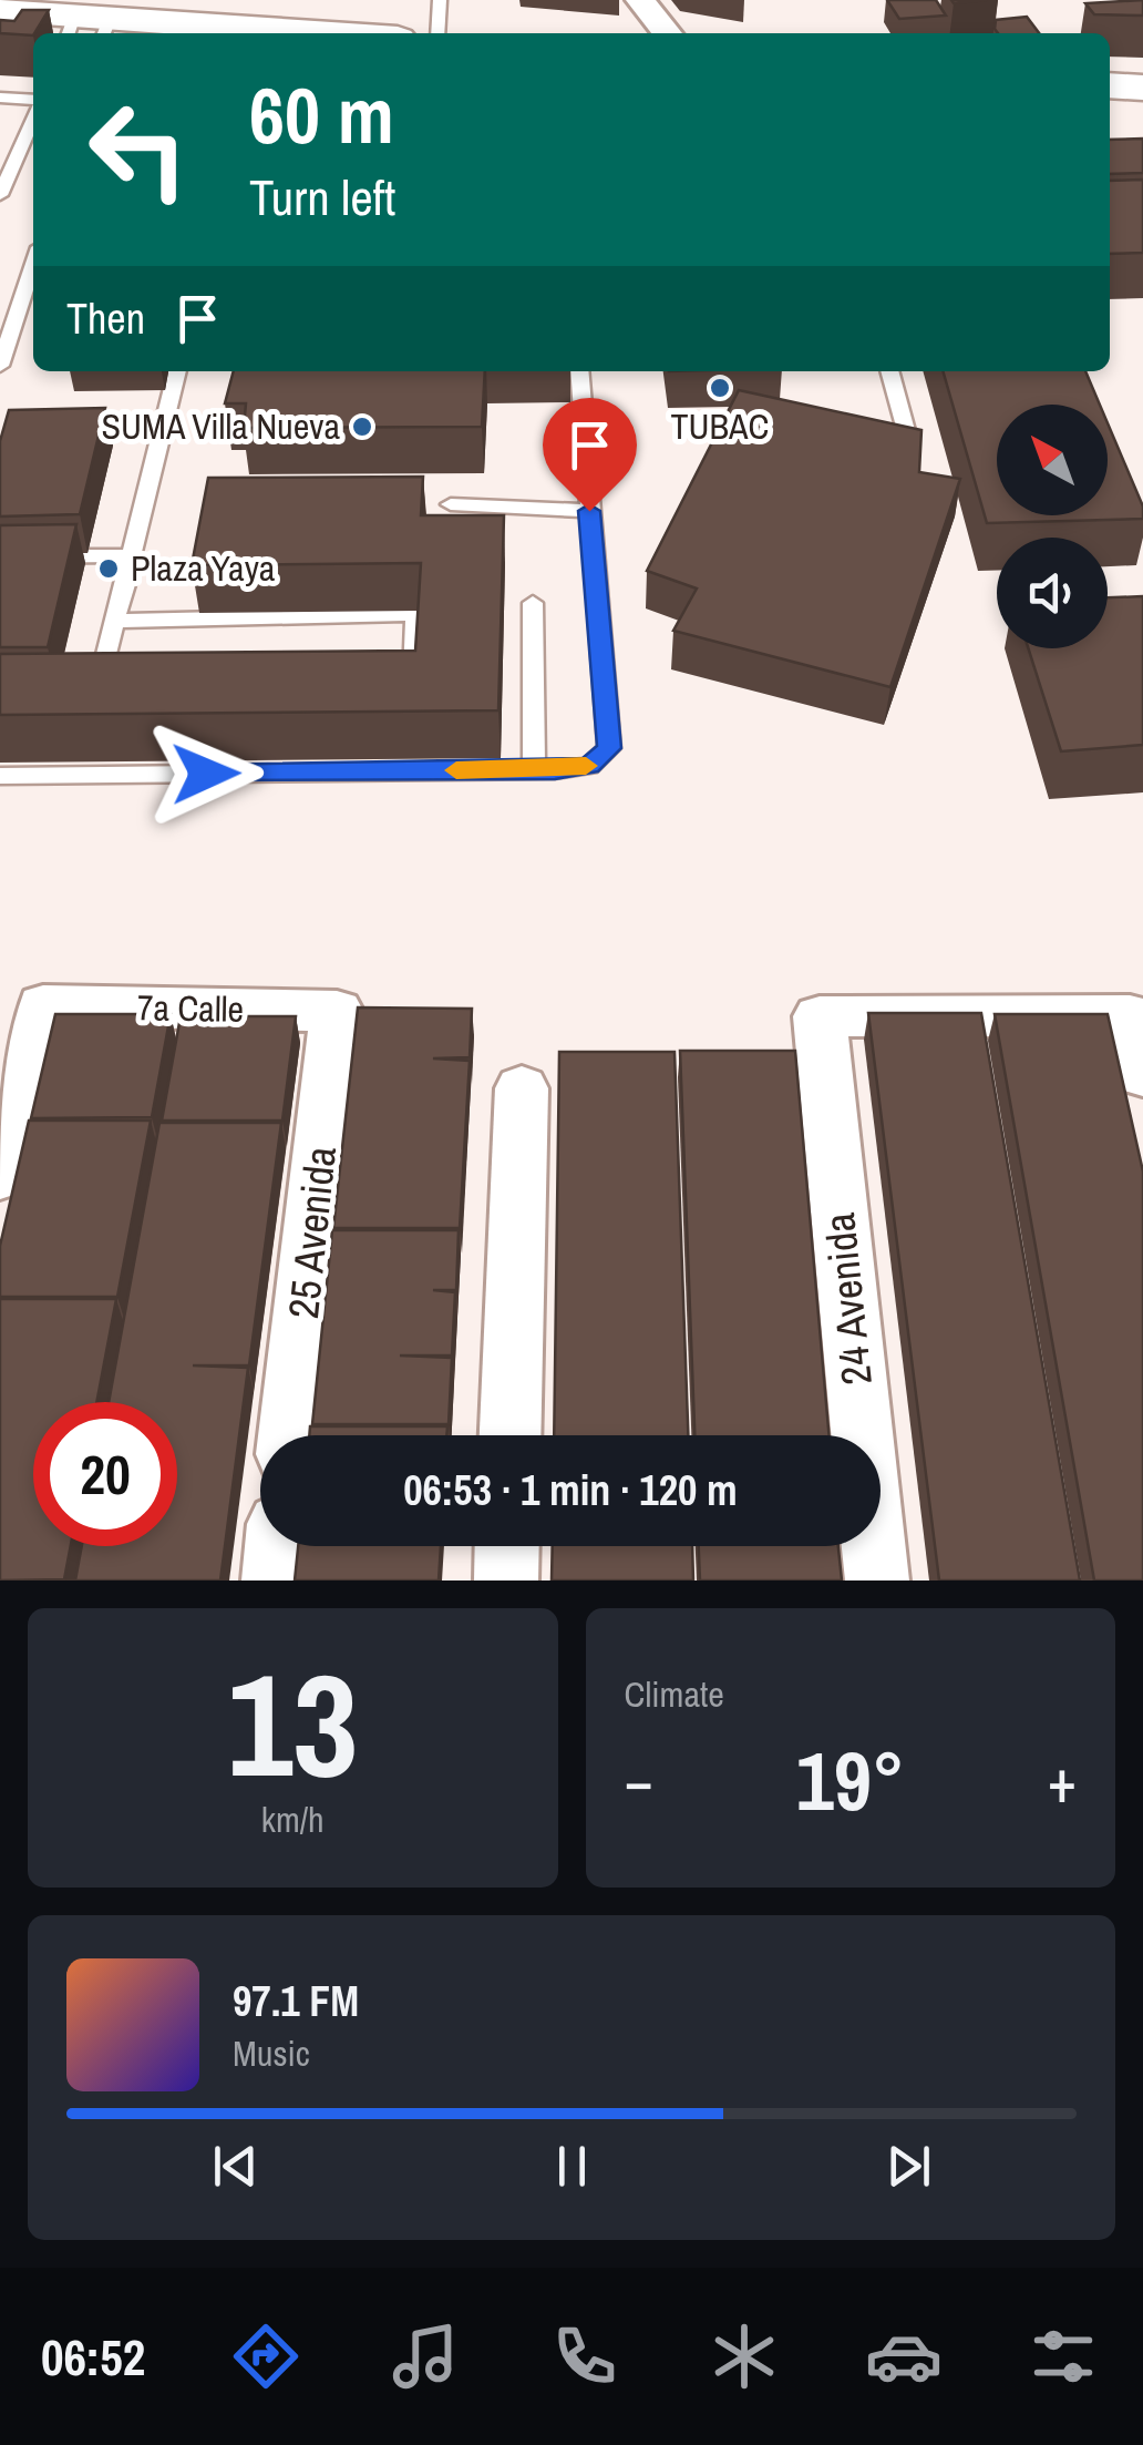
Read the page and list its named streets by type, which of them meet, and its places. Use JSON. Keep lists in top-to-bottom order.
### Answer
{
  "streets": {
    "street": ["7a Calle", "25 Avenida", "24 Avenida"]
  },
  "crossings": [
    ["7a Calle", "25 Avenida"]
  ],
  "places": ["TUBAC", "SUMA Villa Nueva", "Plaza Yaya"],
  "north": "top left",
  "page": {
    "turn": ["60 m", "Turn left"],
    "then": "Then",
    "limit": "20",
    "trip": "06:53 · 1 min · 120 m",
    "tile": [
      ["13", "km/h"],
      "Climate"
    ],
    "heat": ["−", "19°", "+"],
    "song": ["97.1 FM", "Music"],
    "tabs": "06:52"
  }
}
